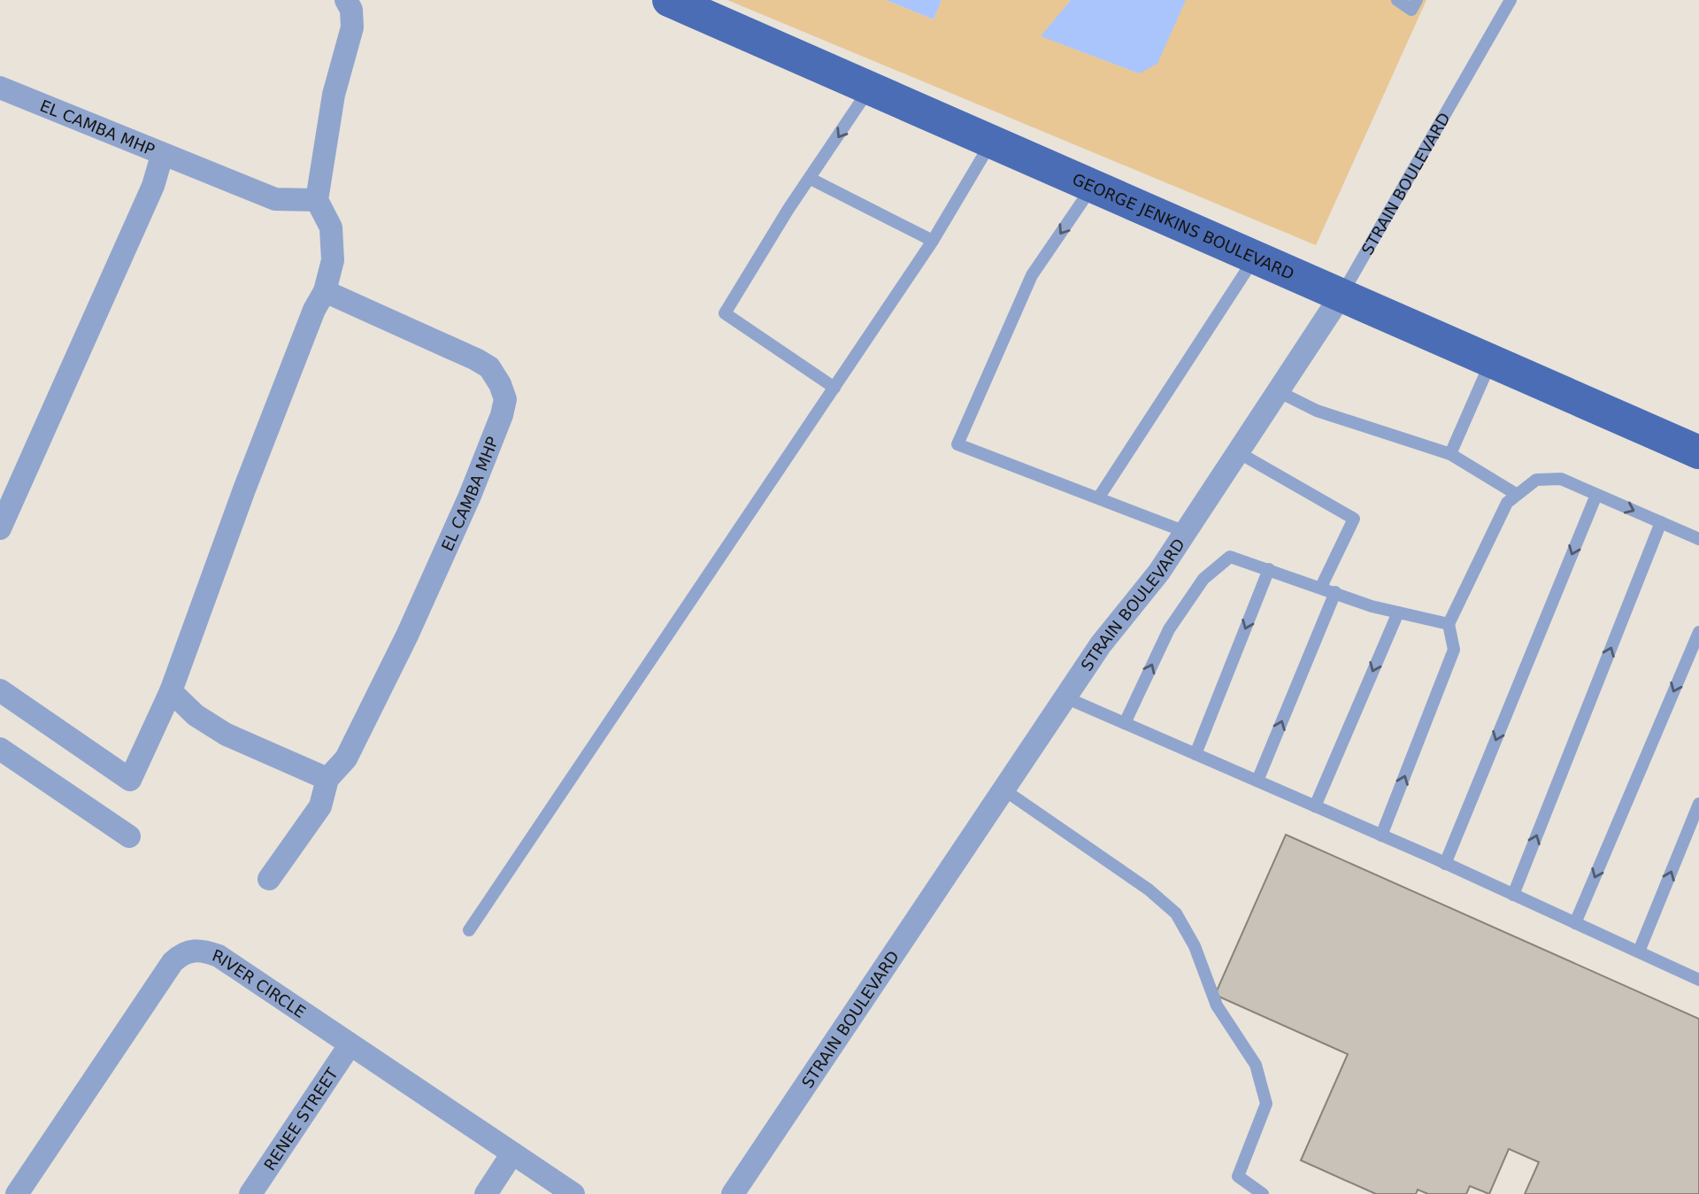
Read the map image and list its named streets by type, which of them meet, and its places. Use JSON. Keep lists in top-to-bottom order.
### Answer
{
  "streets": {
    "main road": ["GEORGE JENKINS BOULEVARD"],
    "street": [
      "EL CAMBA MHP",
      "STRAIN BOULEVARD",
      "RIVER CIRCLE",
      "RENEE STREET"
    ]
  },
  "crossings": [
    ["STRAIN BOULEVARD", "GEORGE JENKINS BOULEVARD"],
    ["RIVER CIRCLE", "RENEE STREET"]
  ]
}
